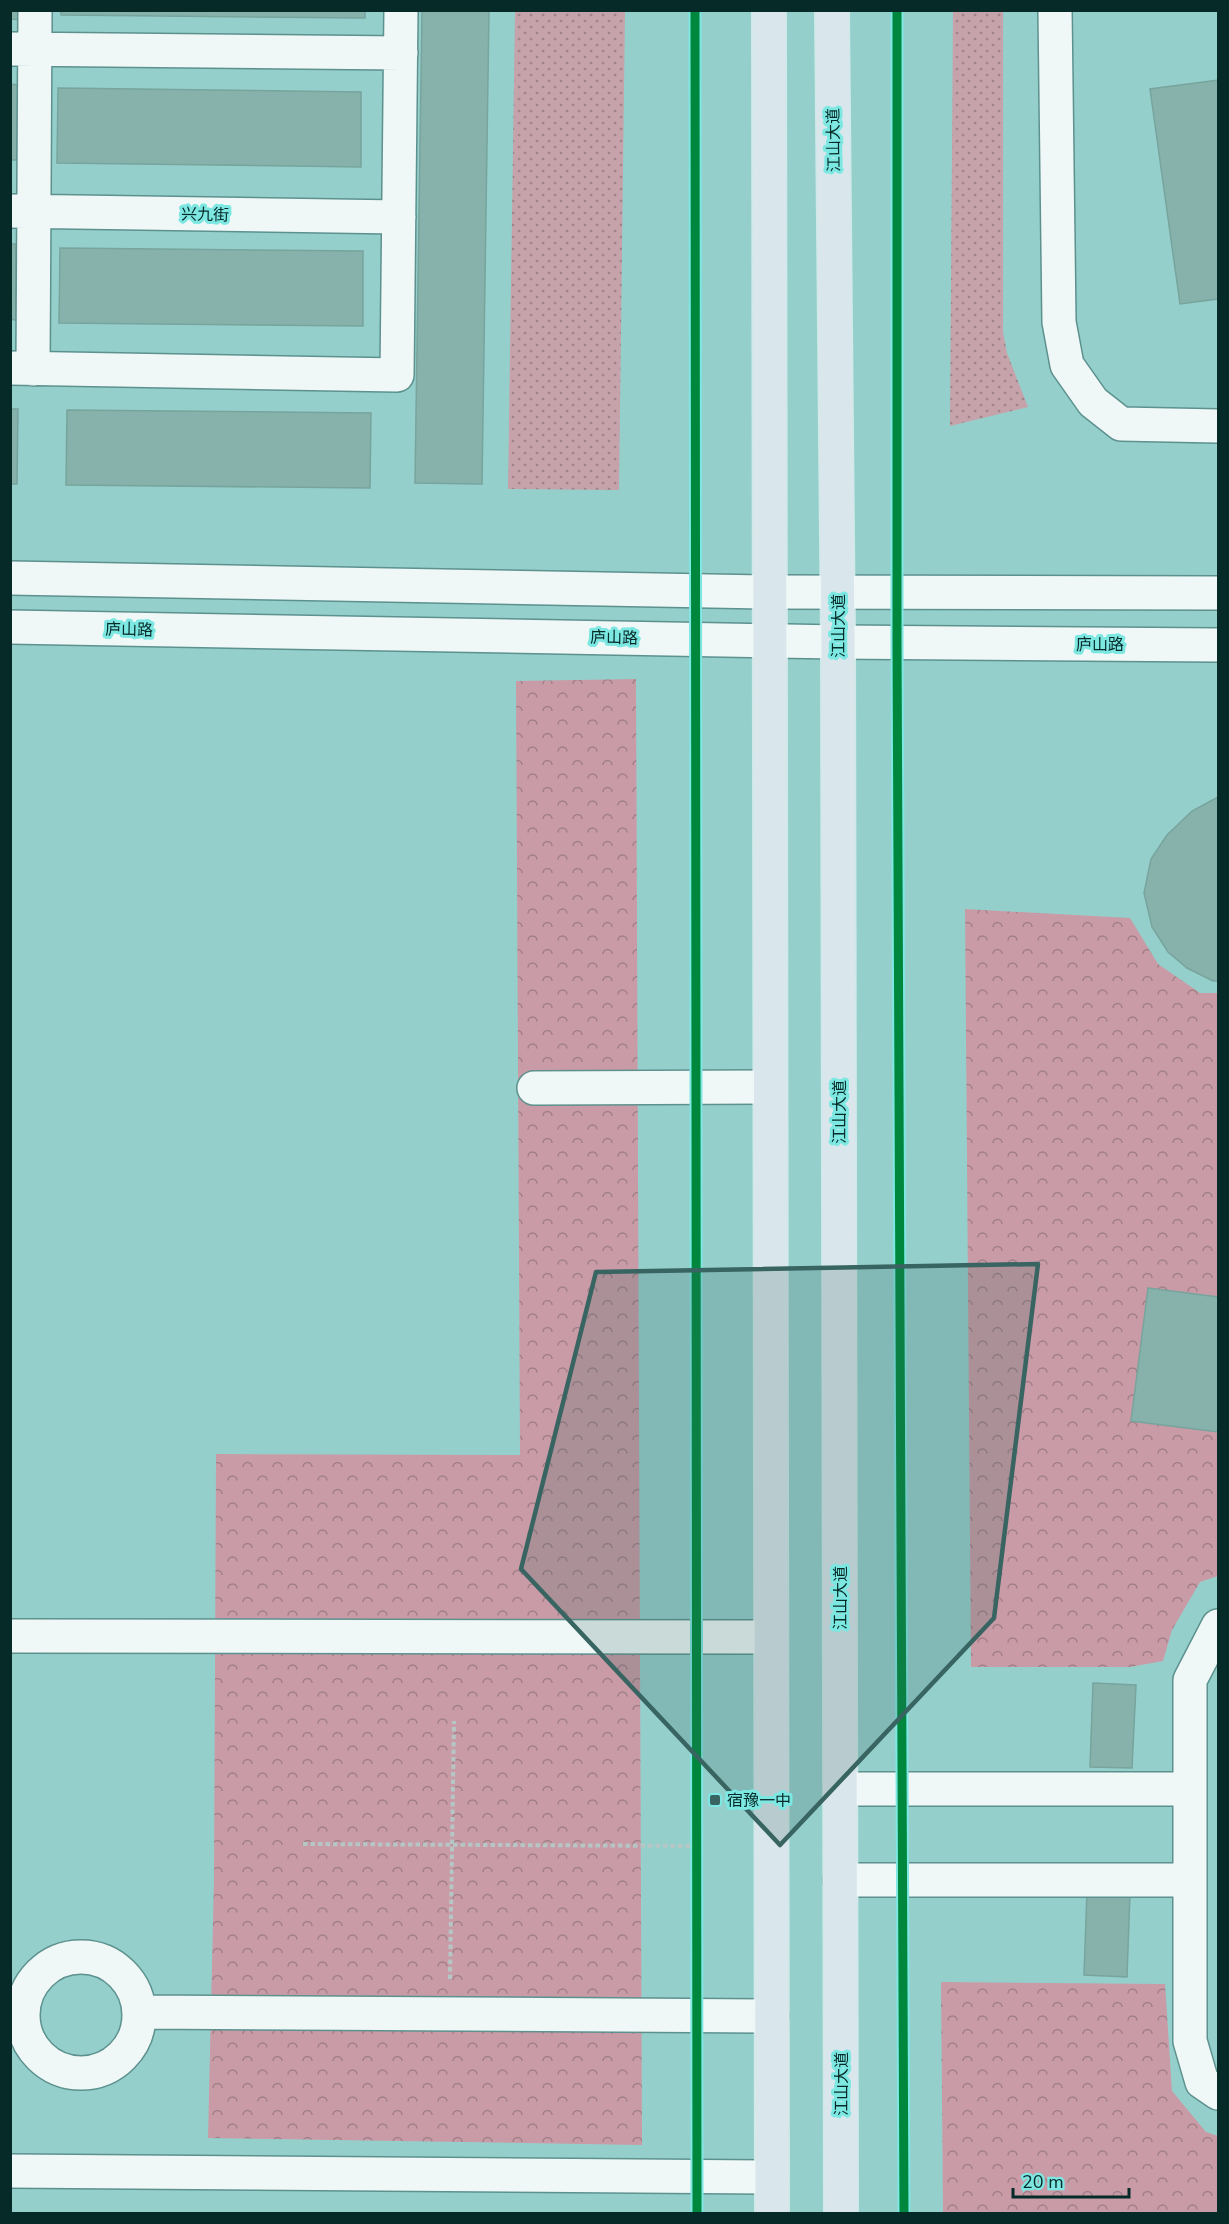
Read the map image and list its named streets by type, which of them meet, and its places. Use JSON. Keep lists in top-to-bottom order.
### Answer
{
  "streets": {
    "main road": ["江山大道"],
    "street": ["兴九街", "庐山路"]
  },
  "crossings": [
    ["江山大道", "庐山路"]
  ],
  "places": {
    "transit": ["宿豫一中"]
  },
  "scale_bar": "20 m"
}
